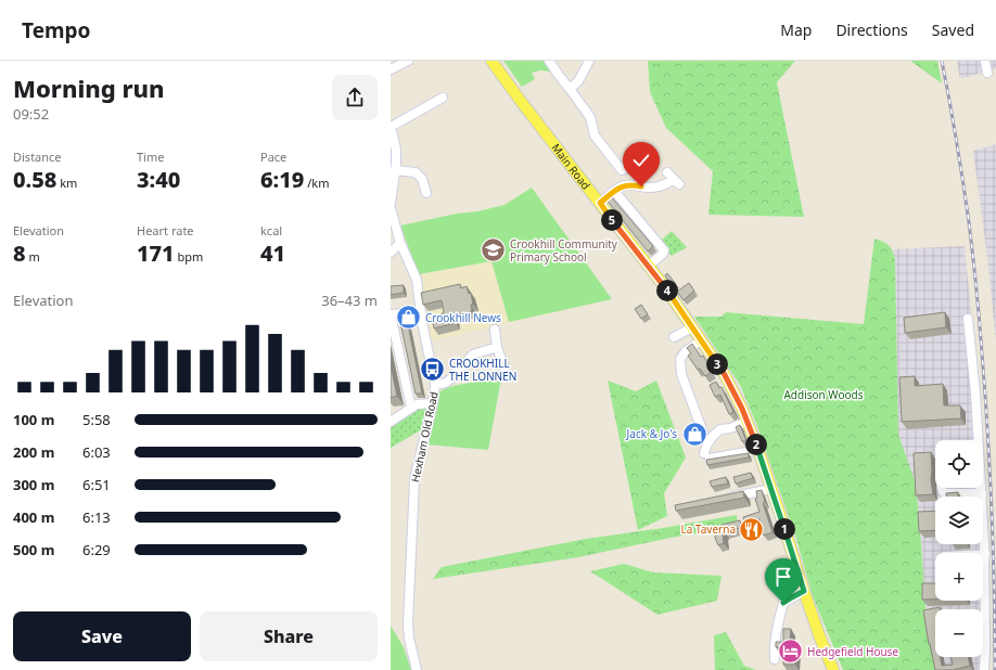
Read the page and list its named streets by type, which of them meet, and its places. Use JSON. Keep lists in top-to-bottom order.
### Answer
{
  "streets": {
    "main road": ["Main Road"],
    "street": ["Hexham Old Road"]
  },
  "parks": ["Addison Woods"],
  "places": {
    "school or university": ["Crookhill Community Primary School"],
    "shop": ["Crookhill News", "Jack & Jo's"],
    "bus stop": ["CROOKHILL THE LONNEN"],
    "restaurant": ["La Taverna"],
    "hotel": ["Hedgefield House"]
  },
  "page": {
    "header": "Tempo",
    "nav": ["Map", "Directions", "Saved"],
    "heading": ["Morning run", "09:52"],
    "stats": [
      ["Distance", "0.58 km"],
      ["Time", "3:40"],
      ["Pace", "6:19 /km"],
      ["Elevation", "8 m"],
      ["Heart rate", "171 bpm"],
      ["kcal", "41"]
    ],
    "pins": [
      "5",
      "4",
      "3",
      "2",
      "1"
    ],
    "chart": ["Elevation", "36–43 m"],
    "list": [
      {
        "name": "100 m",
        "note": "5:58"
      },
      {
        "name": "200 m",
        "note": "6:03"
      },
      {
        "name": "300 m",
        "note": "6:51"
      },
      {
        "name": "400 m",
        "note": "6:13"
      },
      {
        "name": "500 m",
        "note": "6:29"
      }
    ],
    "map_buttons": ["+", "−"],
    "buttons": ["Save", "Share"]
  }
}
